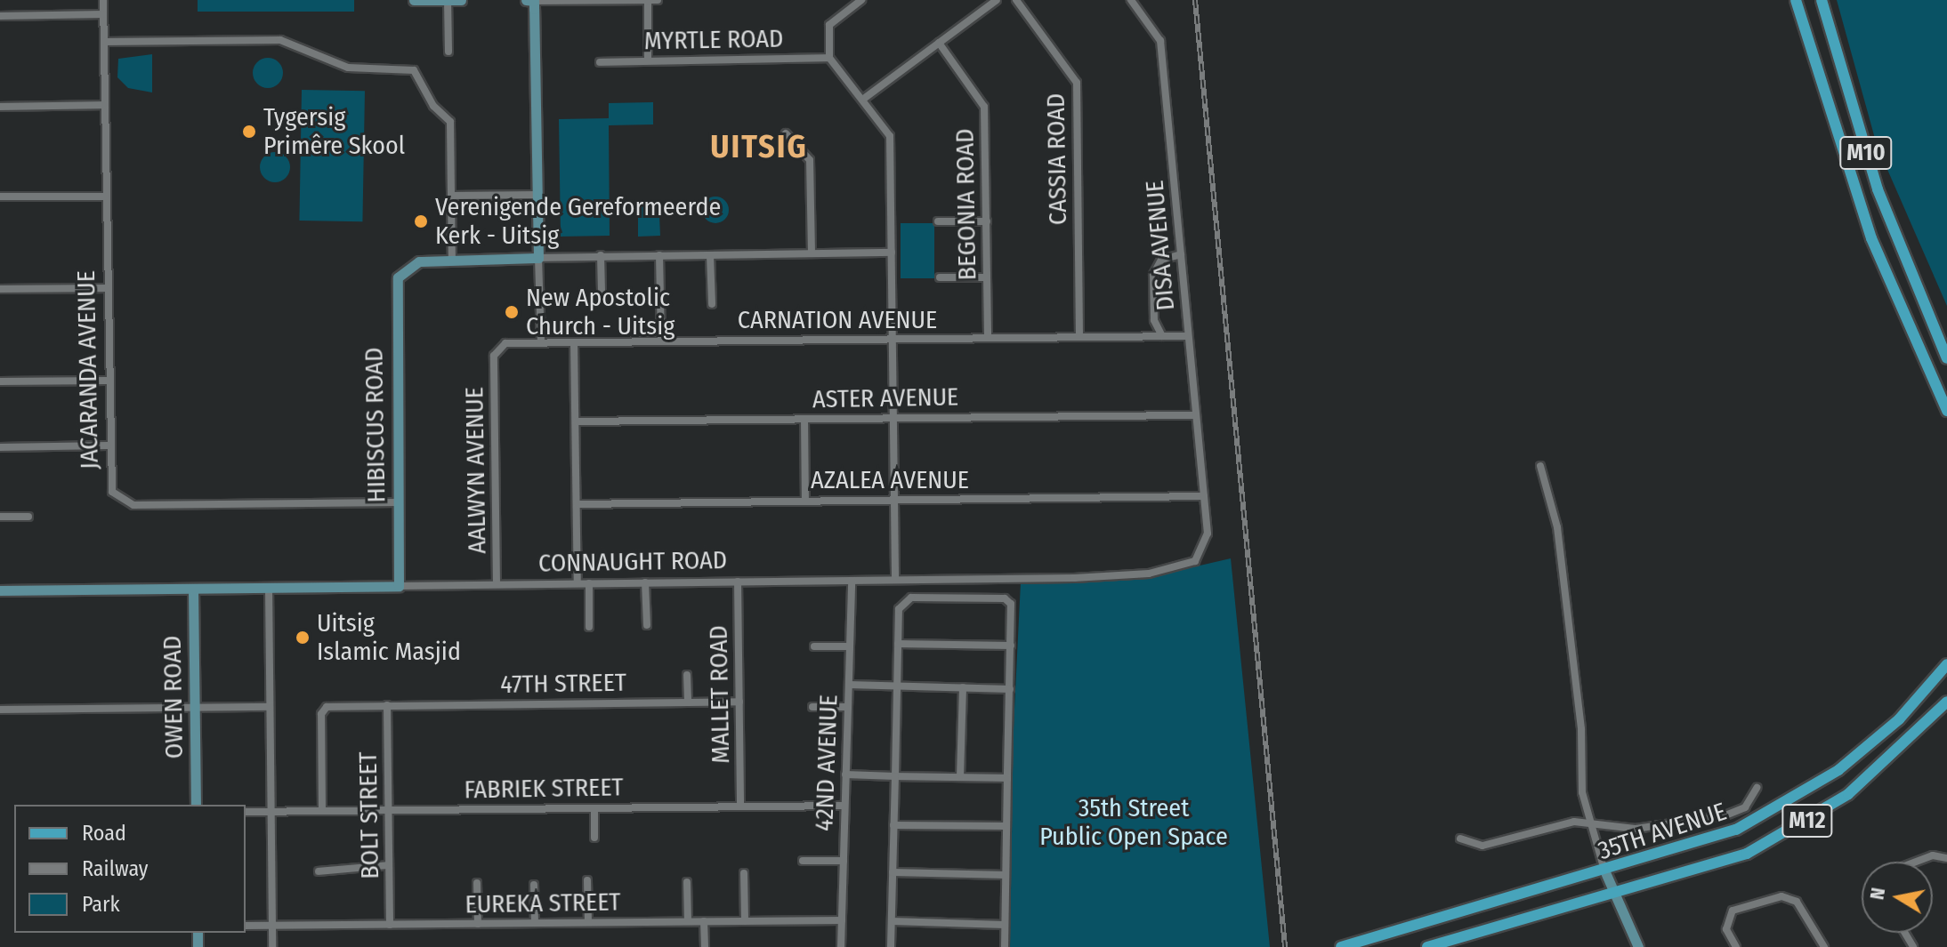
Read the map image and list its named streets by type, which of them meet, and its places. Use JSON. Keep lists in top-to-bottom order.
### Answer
{
  "streets": {
    "main road": ["M10", "M12", "35TH AVENUE"],
    "street": [
      "MYRTLE ROAD",
      "CASSIA ROAD",
      "BEGONIA ROAD",
      "DISA AVENUE",
      "CARNATION AVENUE",
      "JACARANDA AVENUE",
      "ASTER AVENUE",
      "HIBISCUS ROAD",
      "AALWYN AVENUE",
      "AZALEA AVENUE",
      "CONNAUGHT ROAD",
      "47TH STREET",
      "MALLET ROAD",
      "OWEN ROAD",
      "42ND AVENUE",
      "FABRIEK STREET",
      "BOLT STREET",
      "EUREKA STREET"
    ]
  },
  "crossings": [
    ["CASSIA ROAD", "CARNATION AVENUE"],
    ["BEGONIA ROAD", "CARNATION AVENUE"],
    ["DISA AVENUE", "CARNATION AVENUE"],
    ["DISA AVENUE", "ASTER AVENUE"],
    ["DISA AVENUE", "AZALEA AVENUE"],
    ["DISA AVENUE", "CONNAUGHT ROAD"],
    ["CARNATION AVENUE", "AALWYN AVENUE"],
    ["JACARANDA AVENUE", "HIBISCUS ROAD"],
    ["HIBISCUS ROAD", "CONNAUGHT ROAD"],
    ["AALWYN AVENUE", "CONNAUGHT ROAD"],
    ["AZALEA AVENUE", "CONNAUGHT ROAD"],
    ["CONNAUGHT ROAD", "MALLET ROAD"],
    ["CONNAUGHT ROAD", "OWEN ROAD"],
    ["CONNAUGHT ROAD", "42ND AVENUE"],
    ["47TH STREET", "MALLET ROAD"],
    ["47TH STREET", "FABRIEK STREET"],
    ["47TH STREET", "BOLT STREET"],
    ["MALLET ROAD", "FABRIEK STREET"],
    ["42ND AVENUE", "FABRIEK STREET"],
    ["42ND AVENUE", "EUREKA STREET"],
    ["FABRIEK STREET", "BOLT STREET"],
    ["BOLT STREET", "EUREKA STREET"]
  ],
  "districts": ["UITSIG"],
  "parks": ["35th Street Public Open Space"],
  "places": [
    "Tygersig Primêre Skool",
    "Verenigende Gereformeerde Kerk - Uitsig",
    "New Apostolic Church - Uitsig",
    "Uitsig Islamic Masjid"
  ],
  "legend": ["Road", "Railway", "Park"],
  "north": "left"
}
